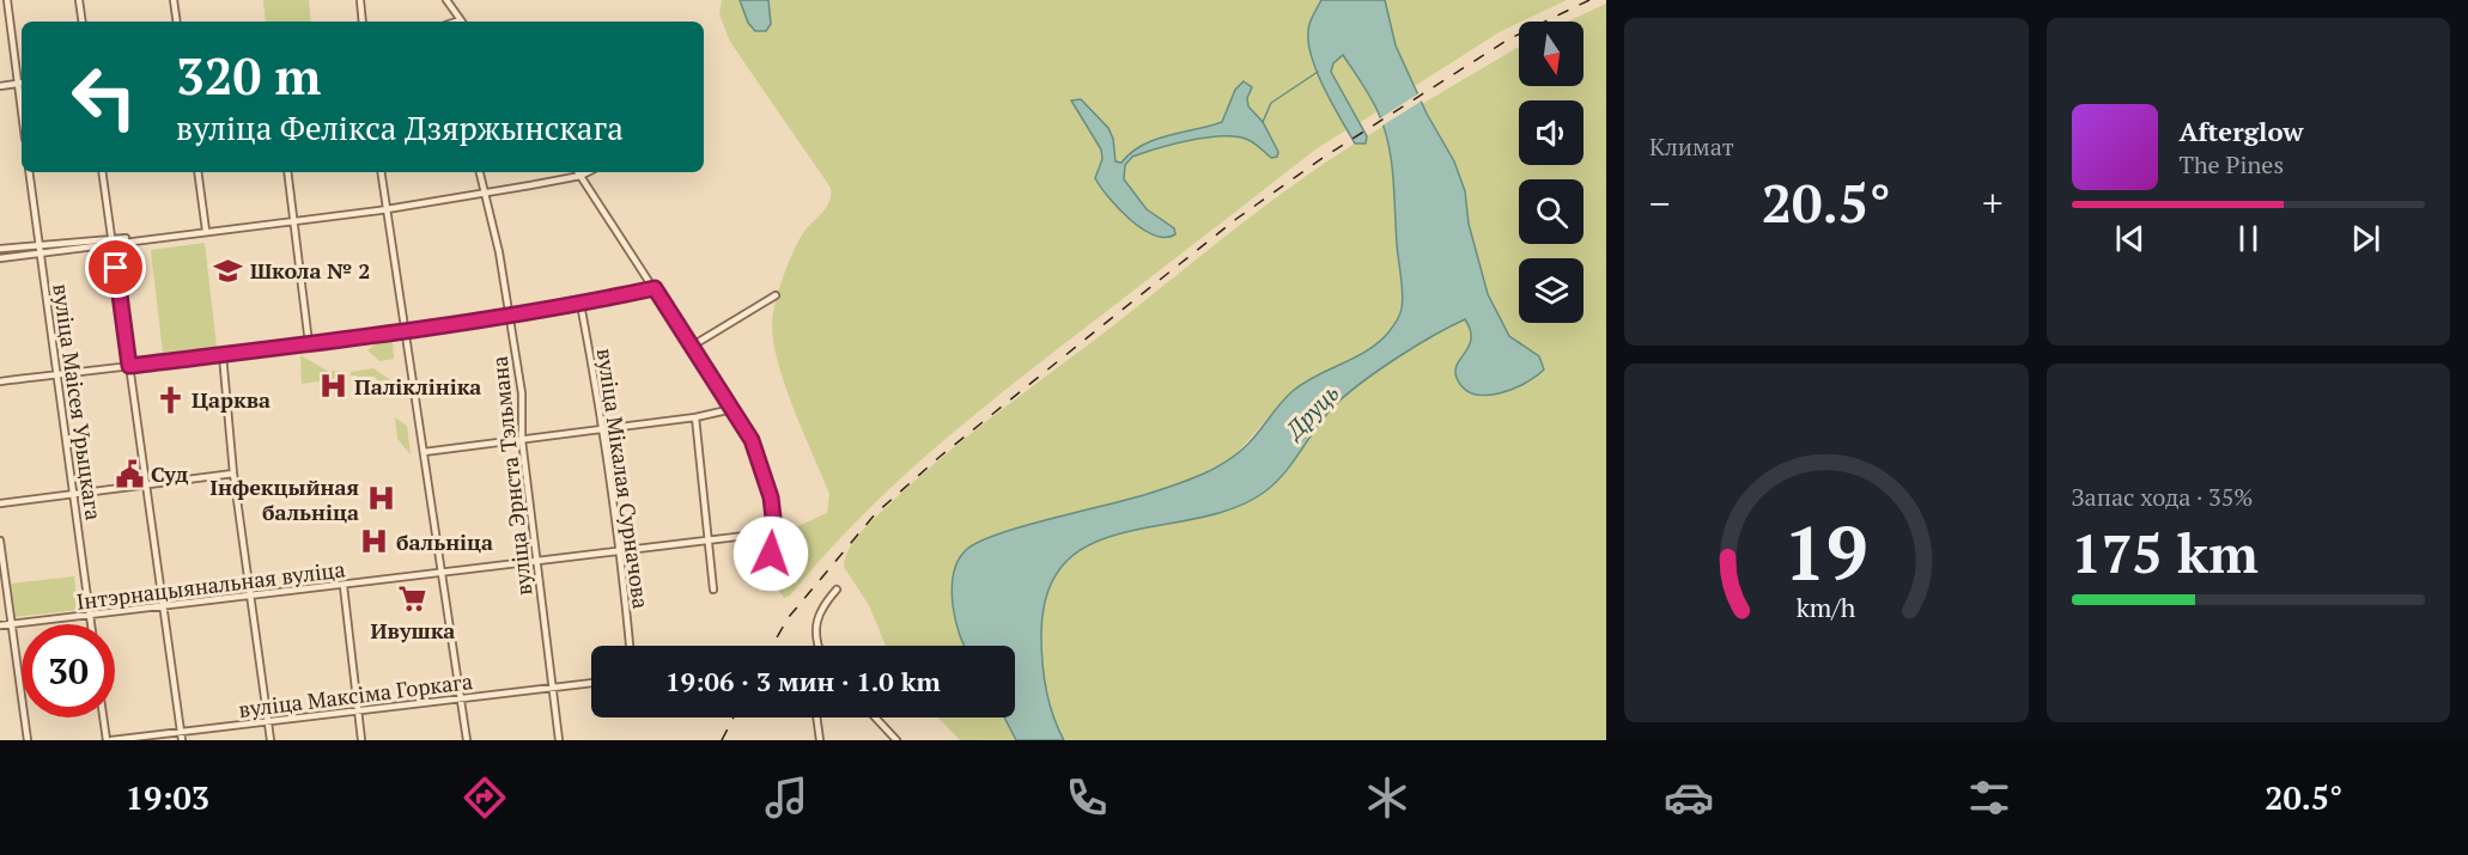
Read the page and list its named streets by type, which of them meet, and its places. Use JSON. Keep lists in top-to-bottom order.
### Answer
{
  "streets": {
    "street": [
      "вуліца Маісея Урыцкага",
      "вуліца Эрнста Тэльмана",
      "вуліца Мікалая Сурначова",
      "Інтэрнацыянальная вуліца",
      "вуліца Максіма Горкага"
    ]
  },
  "crossings": [
    ["вуліца Маісея Урыцкага", "Інтэрнацыянальная вуліца"],
    ["вуліца Эрнста Тэльмана", "Інтэрнацыянальная вуліца"],
    ["вуліца Эрнста Тэльмана", "вуліца Максіма Горкага"],
    ["вуліца Мікалая Сурначова", "Інтэрнацыянальная вуліца"]
  ],
  "water": ["Друць"],
  "places": {
    "school or university": ["Школа № 2"],
    "hospital": ["Паліклініка", "Інфекцыйная бальніца", "бальніца"],
    "church": ["Царква"],
    "public building": ["Суд"],
    "supermarket": ["Ивушка"]
  },
  "north": "bottom",
  "page": {
    "tile": [
      "Климат",
      ["Запас хода · 35%", "175 km"]
    ],
    "turn": ["320 m", "вуліца Фелікса Дзяржынскага"],
    "song": ["Afterglow", "The Pines"],
    "heat": ["−", "20.5°", "+"],
    "limit": "30",
    "trip": "19:06 · 3 мин · 1.0 km",
    "tabs": ["19:03", "20.5°"],
    "gauge": ["19", "km/h"]
  }
}
